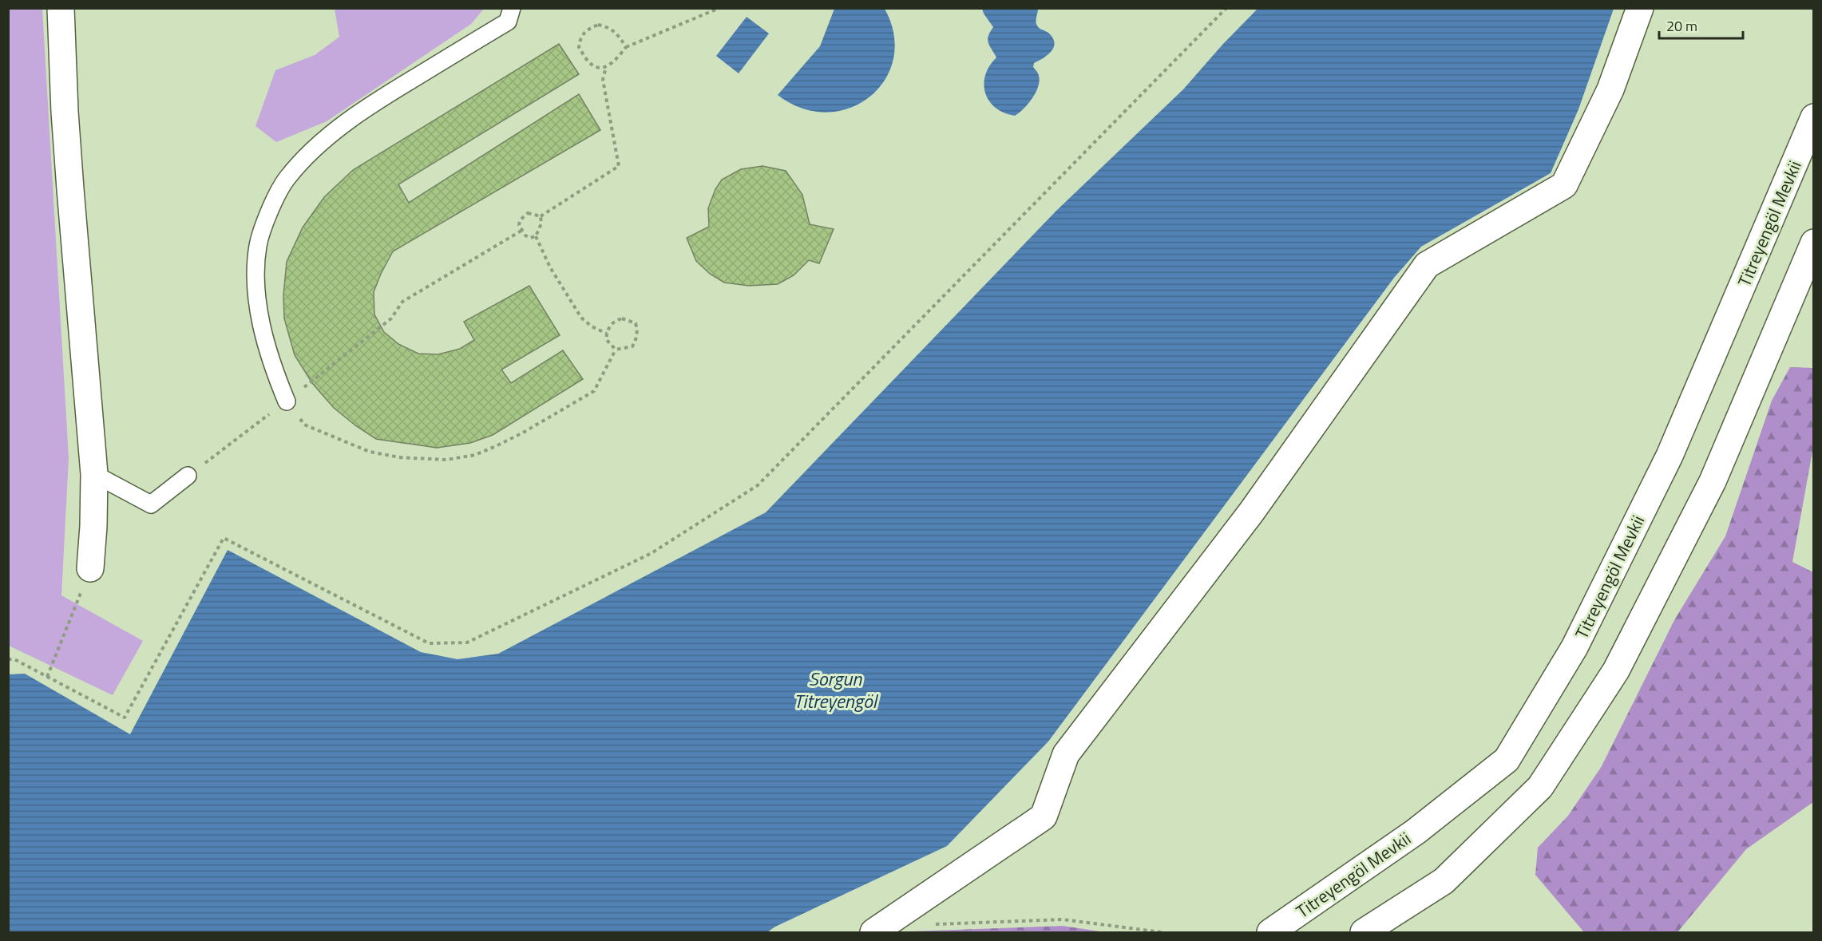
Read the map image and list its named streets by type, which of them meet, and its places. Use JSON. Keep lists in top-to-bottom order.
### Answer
{
  "streets": {
    "street": ["Titreyengöl Mevkii"]
  },
  "water": ["Sorgun Titreyengöl"],
  "scale_bar": "20 m"
}
